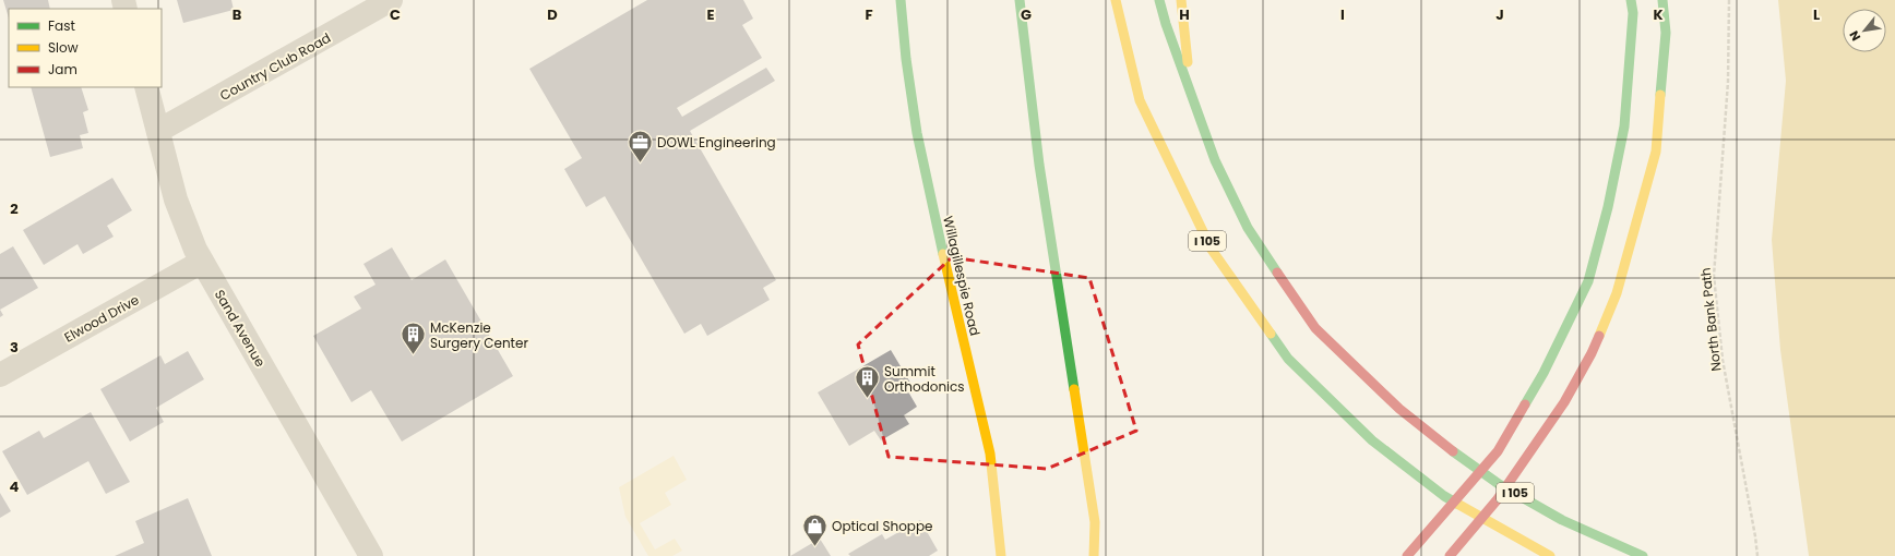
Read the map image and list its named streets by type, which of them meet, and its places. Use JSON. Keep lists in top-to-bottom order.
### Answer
{
  "streets": {
    "main road": ["I 105", "Willagillespie Road"],
    "street": ["Country Club Road", "Elwood Drive", "Sand Avenue"],
    "path": ["North Bank Path"]
  },
  "crossings": [
    ["Country Club Road", "Sand Avenue"],
    ["Elwood Drive", "Sand Avenue"]
  ],
  "places": {
    "office": ["DOWL Engineering"],
    "building": ["McKenzie Surgery Center", "Summit Orthodonics"],
    "shop": ["Optical Shoppe"]
  },
  "legend": ["Fast", "Slow", "Jam"],
  "north": "bottom left",
  "grid": {
    "columns": [
      "B",
      "C",
      "D",
      "E",
      "F",
      "G",
      "H",
      "I",
      "J",
      "K",
      "L"
    ],
    "rows": ["2", "3", "4"]
  }
}
